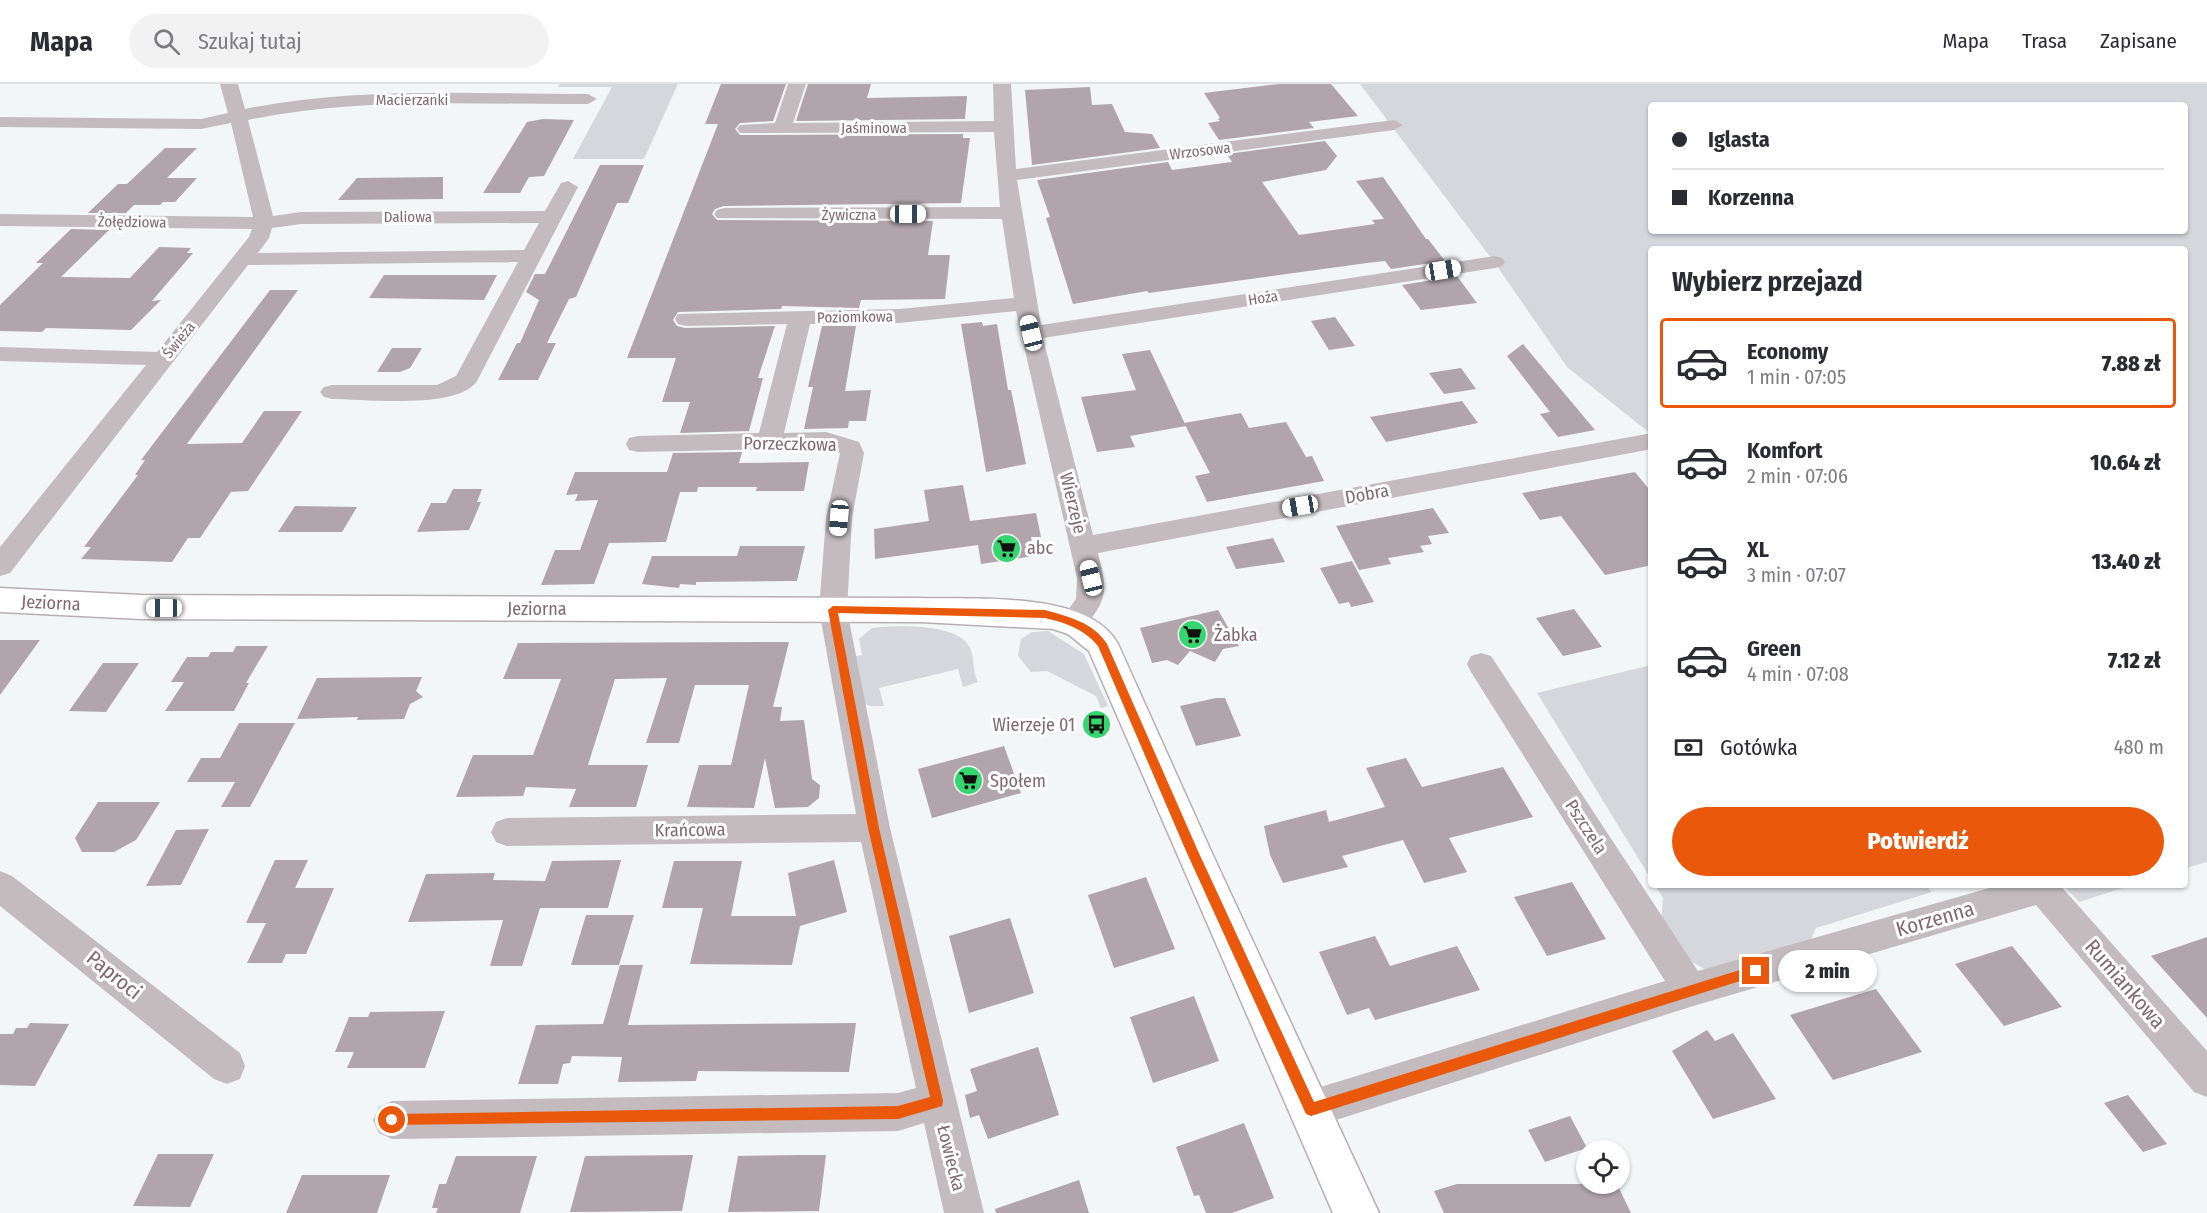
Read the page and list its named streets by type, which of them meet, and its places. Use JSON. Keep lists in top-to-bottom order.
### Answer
{
  "streets": {
    "street": [
      "Macierzanki",
      "Jaśminowa",
      "Wrzosowa",
      "Żywiczna",
      "Daliowa",
      "Żołędziowa",
      "Hoża",
      "Poziomkowa",
      "Świeża",
      "Porzeczkowa",
      "Dobra",
      "Wierzeje",
      "Jeziorna",
      "Pszczela",
      "Krańcowa",
      "Korzenna",
      "Paproci",
      "Rumiankowa",
      "Łowiecka"
    ]
  },
  "crossings": [
    ["Jaśminowa", "Wierzeje"],
    ["Wrzosowa", "Wierzeje"],
    ["Żywiczna", "Wierzeje"],
    ["Daliowa", "Żołędziowa"],
    ["Daliowa", "Świeża"],
    ["Żołędziowa", "Świeża"],
    ["Hoża", "Wierzeje"],
    ["Poziomkowa", "Wierzeje"],
    ["Porzeczkowa", "Jeziorna"],
    ["Porzeczkowa", "Łowiecka"],
    ["Dobra", "Wierzeje"],
    ["Wierzeje", "Jeziorna"],
    ["Jeziorna", "Łowiecka"],
    ["Pszczela", "Korzenna"],
    ["Krańcowa", "Łowiecka"],
    ["Korzenna", "Rumiankowa"]
  ],
  "places": {
    "supermarket": ["abc", "Żabka", "Społem"],
    "bus stop": ["Wierzeje 01"]
  },
  "page": {
    "header": "Mapa",
    "search": "Szukaj tutaj",
    "nav": ["Mapa", "Trasa", "Zapisane"],
    "banner": ["Iglasta", "Korzenna"],
    "heading": "Wybierz przejazd",
    "list": [
      {
        "name": "Economy",
        "note": "1 min · 07:05",
        "value": "7.88 zł"
      },
      {
        "name": "Komfort",
        "note": "2 min · 07:06",
        "value": "10.64 zł"
      },
      {
        "name": "XL",
        "note": "3 min · 07:07",
        "value": "13.40 zł"
      },
      {
        "name": "Green",
        "note": "4 min · 07:08",
        "value": "7.12 zł"
      }
    ],
    "pay": ["Gotówka", "480 m"],
    "buttons": "Potwierdź",
    "bubble": "2 min"
  }
}
